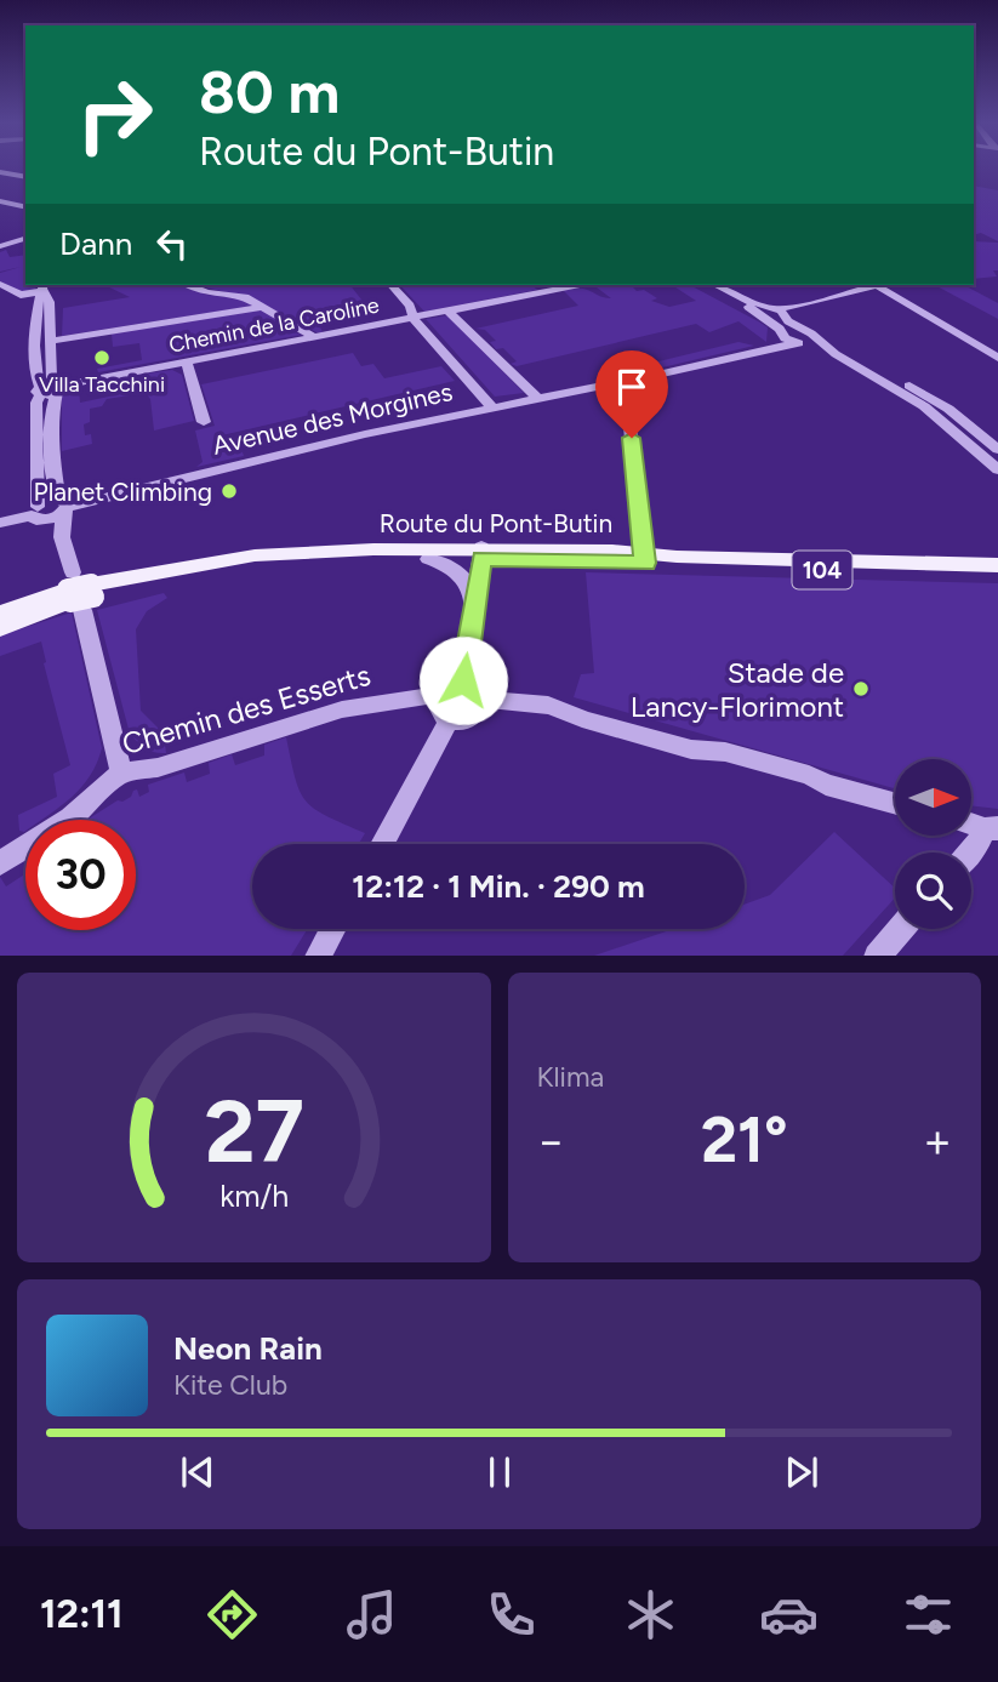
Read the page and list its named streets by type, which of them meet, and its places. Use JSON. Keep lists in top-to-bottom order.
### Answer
{
  "streets": {
    "main road": ["Route du Pont-Butin", "104"],
    "street": ["Chemin de la Caroline", "Avenue des Morgines", "Chemin des Esserts"]
  },
  "places": ["Villa Tacchini", "Planet Climbing", "Stade de Lancy-Florimont"],
  "north": "right",
  "page": {
    "turn": ["80 m", "Route du Pont-Butin"],
    "then": "Dann",
    "limit": "30",
    "trip": "12:12 · 1 Min. · 290 m",
    "tile": "Klima",
    "heat": ["−", "21°", "+"],
    "song": ["Neon Rain", "Kite Club"],
    "tabs": "12:11",
    "gauge": ["27", "km/h"]
  }
}
